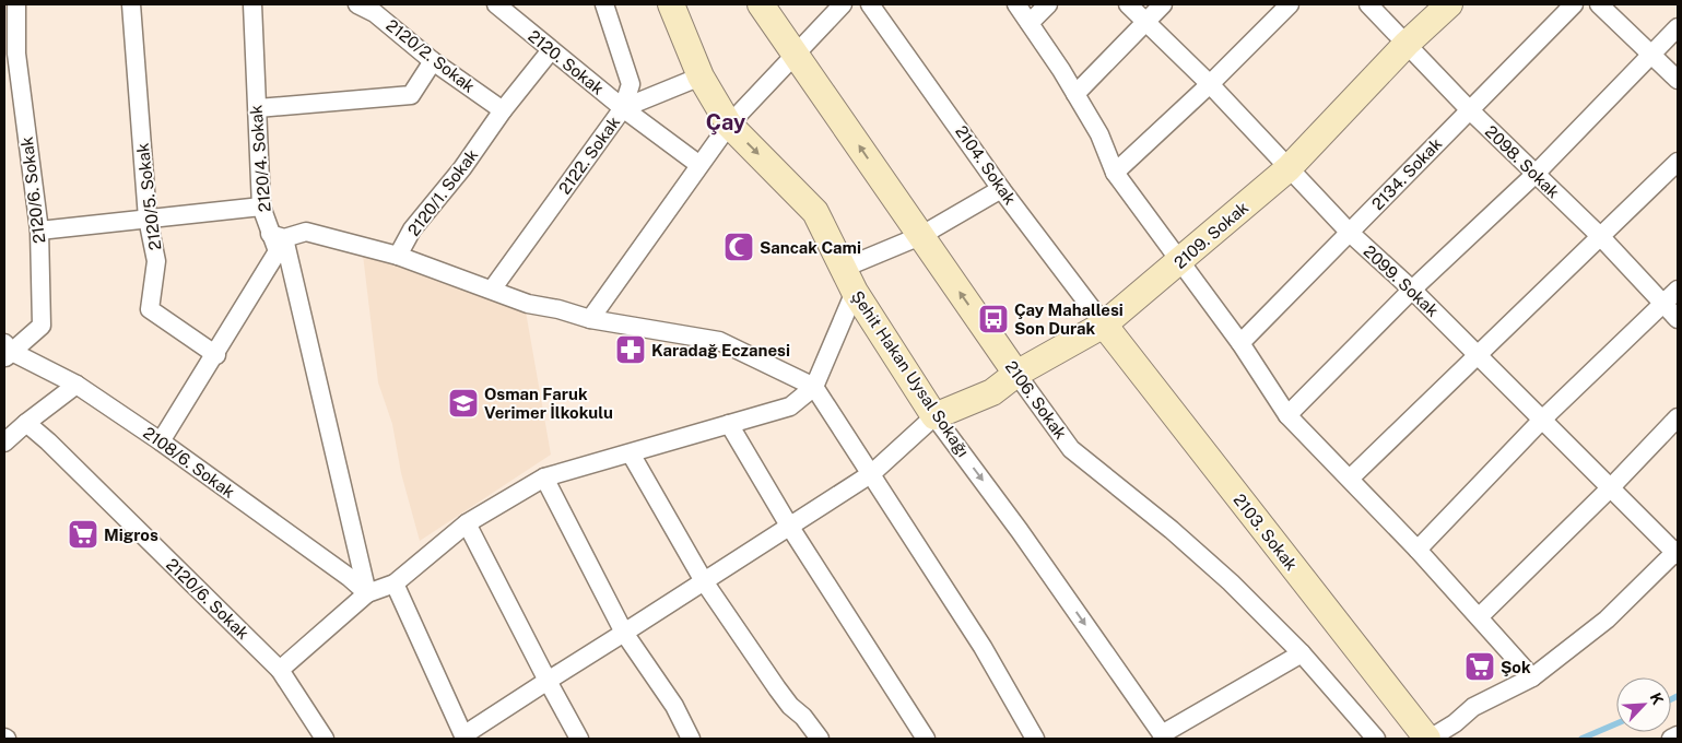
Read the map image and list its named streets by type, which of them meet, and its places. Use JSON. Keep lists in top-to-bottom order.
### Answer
{
  "streets": {
    "main road": [
      "2109. Sokak",
      "Şehit Hakan Uysal Sokağı",
      "2106. Sokak",
      "2103. Sokak"
    ],
    "street": [
      "2120/2. Sokak",
      "2120. Sokak",
      "2122. Sokak",
      "2120/4. Sokak",
      "2098. Sokak",
      "2104. Sokak",
      "2134. Sokak",
      "2120/6. Sokak",
      "2120/1. Sokak",
      "2120/5. Sokak",
      "2099. Sokak",
      "2108/6. Sokak"
    ]
  },
  "crossings": [
    ["2120/2. Sokak", "2120/1. Sokak"],
    ["2120. Sokak", "2122. Sokak"],
    ["2120. Sokak", "2120/1. Sokak"],
    ["2120/4. Sokak", "2120/5. Sokak"],
    ["2120/4. Sokak", "2108/6. Sokak"],
    ["2098. Sokak", "2134. Sokak"],
    ["2098. Sokak", "2109. Sokak"],
    ["2104. Sokak", "2109. Sokak"],
    ["2104. Sokak", "2103. Sokak"],
    ["2134. Sokak", "2099. Sokak"],
    ["2120/6. Sokak", "2108/6. Sokak"],
    ["2109. Sokak", "2099. Sokak"],
    ["2109. Sokak", "Şehit Hakan Uysal Sokağı"],
    ["2109. Sokak", "2106. Sokak"],
    ["2109. Sokak", "2103. Sokak"]
  ],
  "one_way": ["Şehit Hakan Uysal Sokağı", "2106. Sokak"],
  "districts": ["Çay"],
  "places": {
    "mosque": ["Sancak Cami"],
    "bus stop": ["Çay Mahallesi Son Durak"],
    "pharmacy": ["Karadağ Eczanesi"],
    "school or university": ["Osman Faruk Verimer İlkokulu"],
    "supermarket": ["Migros", "Şok"]
  },
  "north": "top right"
}
